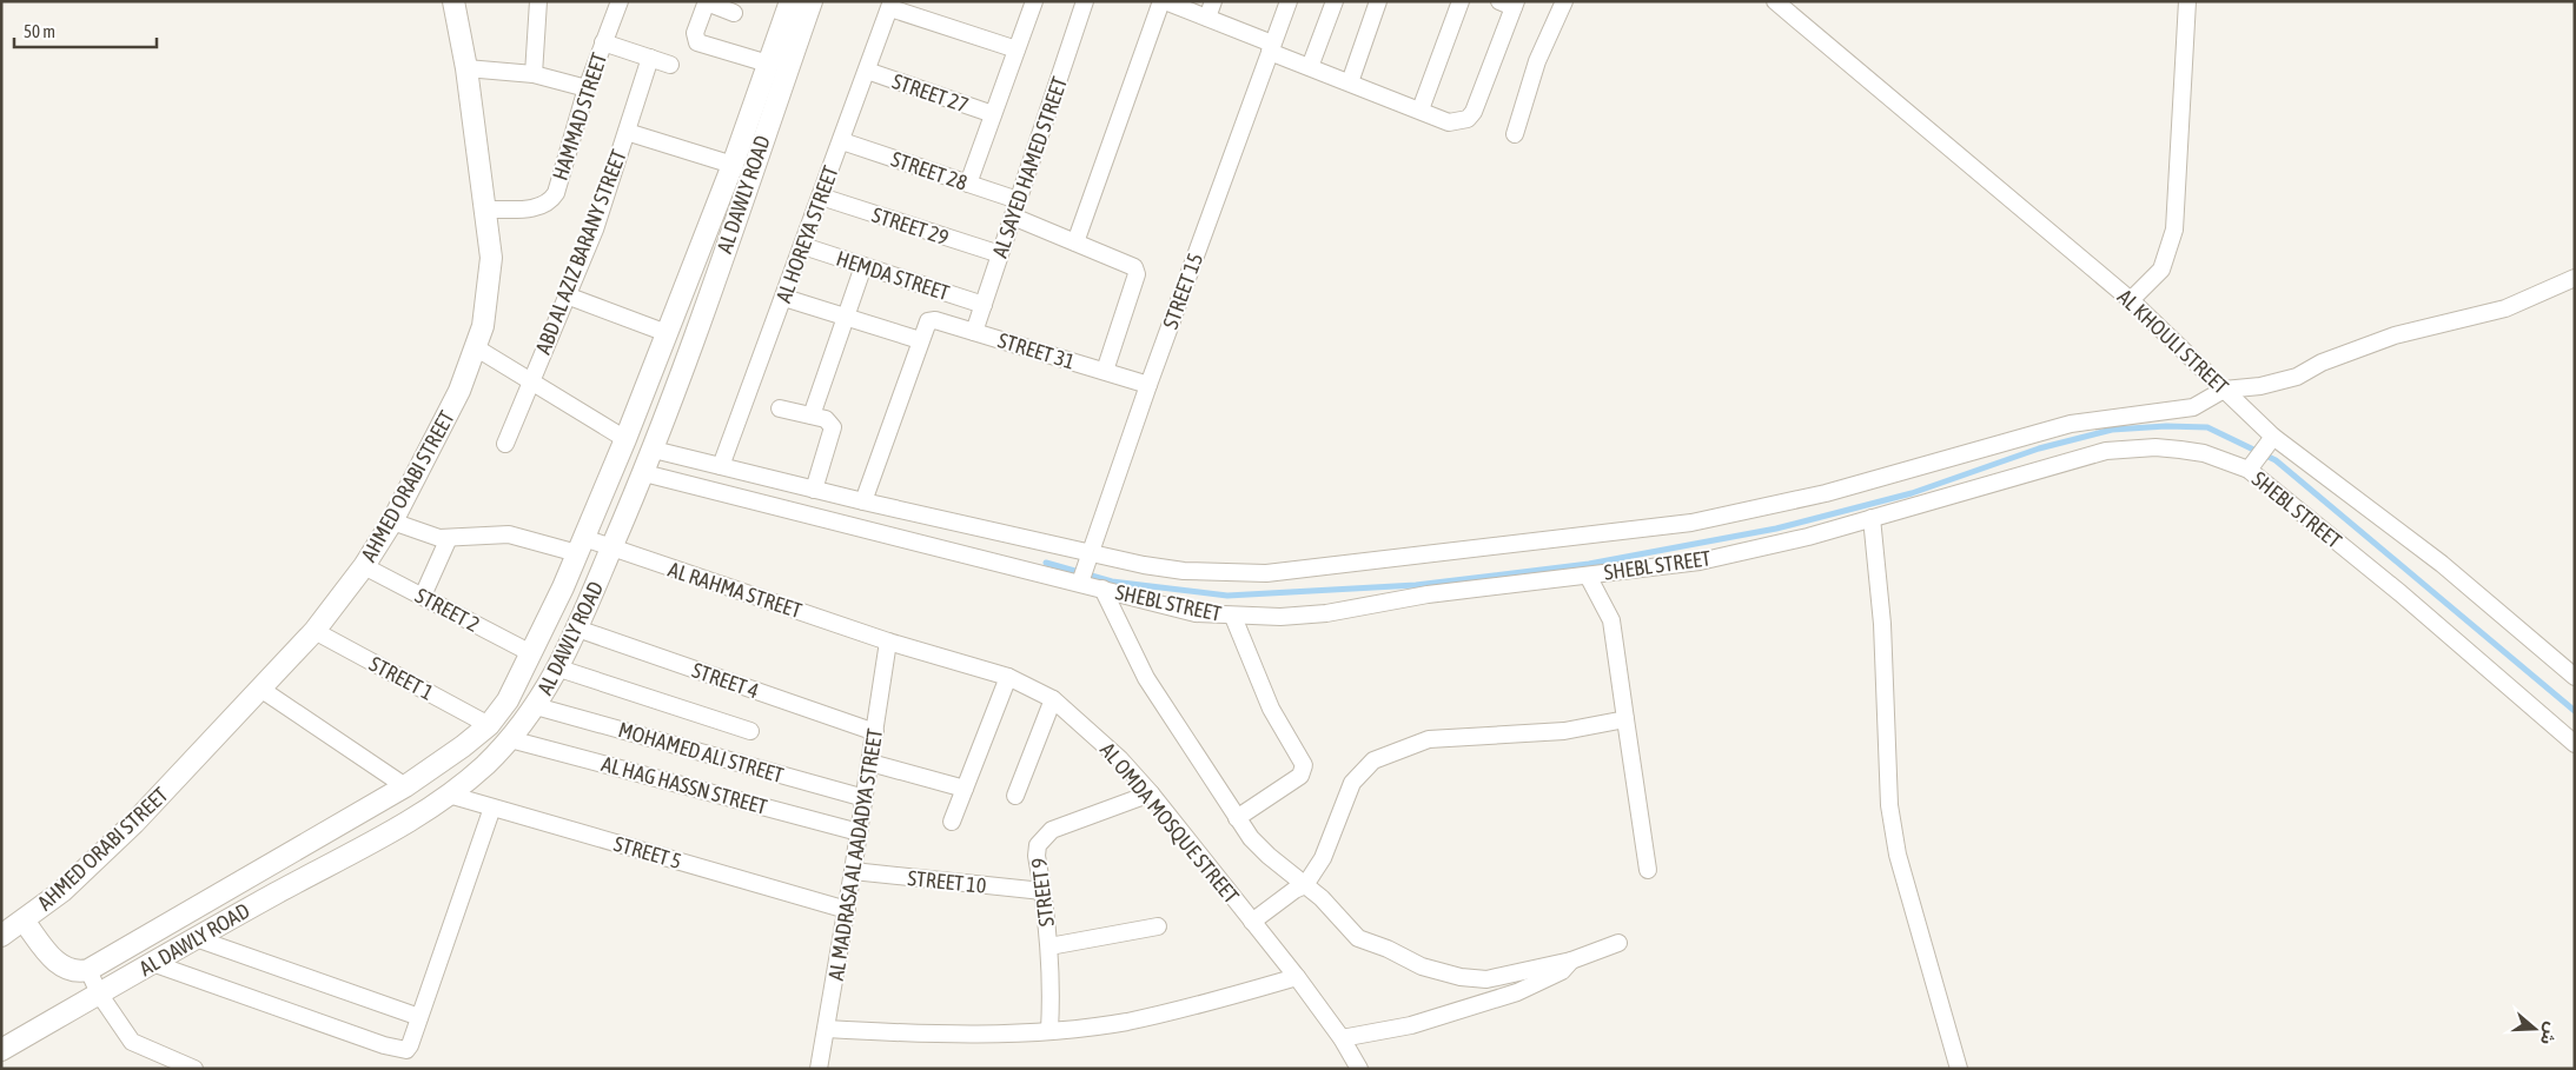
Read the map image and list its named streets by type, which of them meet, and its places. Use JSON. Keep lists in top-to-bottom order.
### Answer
{
  "streets": {
    "street": [
      "STREET 27",
      "HAMMAD STREET",
      "AL SAYED HAMED STREET",
      "STREET 28",
      "AL DAWLY ROAD",
      "STREET 29",
      "AL HOREYA STREET",
      "ABD AL AZIZ BARANY STREET",
      "HEMDA STREET",
      "STREET 15",
      "AL KHOULI STREET",
      "STREET 31",
      "AHMED ORABI STREET",
      "SHEBL STREET",
      "AL RAHMA STREET",
      "STREET 2",
      "STREET 1",
      "STREET 4",
      "MOHAMED ALI STREET",
      "AL HAG HASSN STREET",
      "AL OMDA MOSQUE STREET",
      "STREET 5",
      "AL MADRASA AL AADADYA STREET",
      "STREET 10",
      "STREET 9"
    ]
  },
  "crossings": [
    ["STREET 27", "AL HOREYA STREET"],
    ["HAMMAD STREET", "AHMED ORABI STREET"],
    ["AL SAYED HAMED STREET", "STREET 28"],
    ["AL SAYED HAMED STREET", "STREET 29"],
    ["AL SAYED HAMED STREET", "HEMDA STREET"],
    ["AL SAYED HAMED STREET", "STREET 31"],
    ["STREET 28", "AL HOREYA STREET"],
    ["AL DAWLY ROAD", "SHEBL STREET"],
    ["AL DAWLY ROAD", "AL RAHMA STREET"],
    ["AL DAWLY ROAD", "STREET 2"],
    ["AL DAWLY ROAD", "STREET 1"],
    ["AL DAWLY ROAD", "STREET 4"],
    ["AL DAWLY ROAD", "MOHAMED ALI STREET"],
    ["AL DAWLY ROAD", "AL HAG HASSN STREET"],
    ["AL DAWLY ROAD", "STREET 5"],
    ["STREET 29", "AL HOREYA STREET"],
    ["AL HOREYA STREET", "HEMDA STREET"],
    ["AL HOREYA STREET", "SHEBL STREET"],
    ["STREET 15", "STREET 31"],
    ["STREET 15", "SHEBL STREET"],
    ["AL KHOULI STREET", "SHEBL STREET"],
    ["AHMED ORABI STREET", "AL RAHMA STREET"],
    ["AHMED ORABI STREET", "STREET 2"],
    ["AHMED ORABI STREET", "STREET 1"],
    ["AL RAHMA STREET", "AL OMDA MOSQUE STREET"],
    ["AL RAHMA STREET", "AL MADRASA AL AADADYA STREET"],
    ["STREET 4", "AL MADRASA AL AADADYA STREET"],
    ["MOHAMED ALI STREET", "AL MADRASA AL AADADYA STREET"],
    ["AL HAG HASSN STREET", "AL MADRASA AL AADADYA STREET"],
    ["AL OMDA MOSQUE STREET", "AL MADRASA AL AADADYA STREET"],
    ["AL OMDA MOSQUE STREET", "STREET 9"],
    ["STREET 5", "AL MADRASA AL AADADYA STREET"],
    ["AL MADRASA AL AADADYA STREET", "STREET 10"],
    ["STREET 10", "STREET 9"]
  ],
  "scale_bar": "50 m",
  "north": "right"
}
